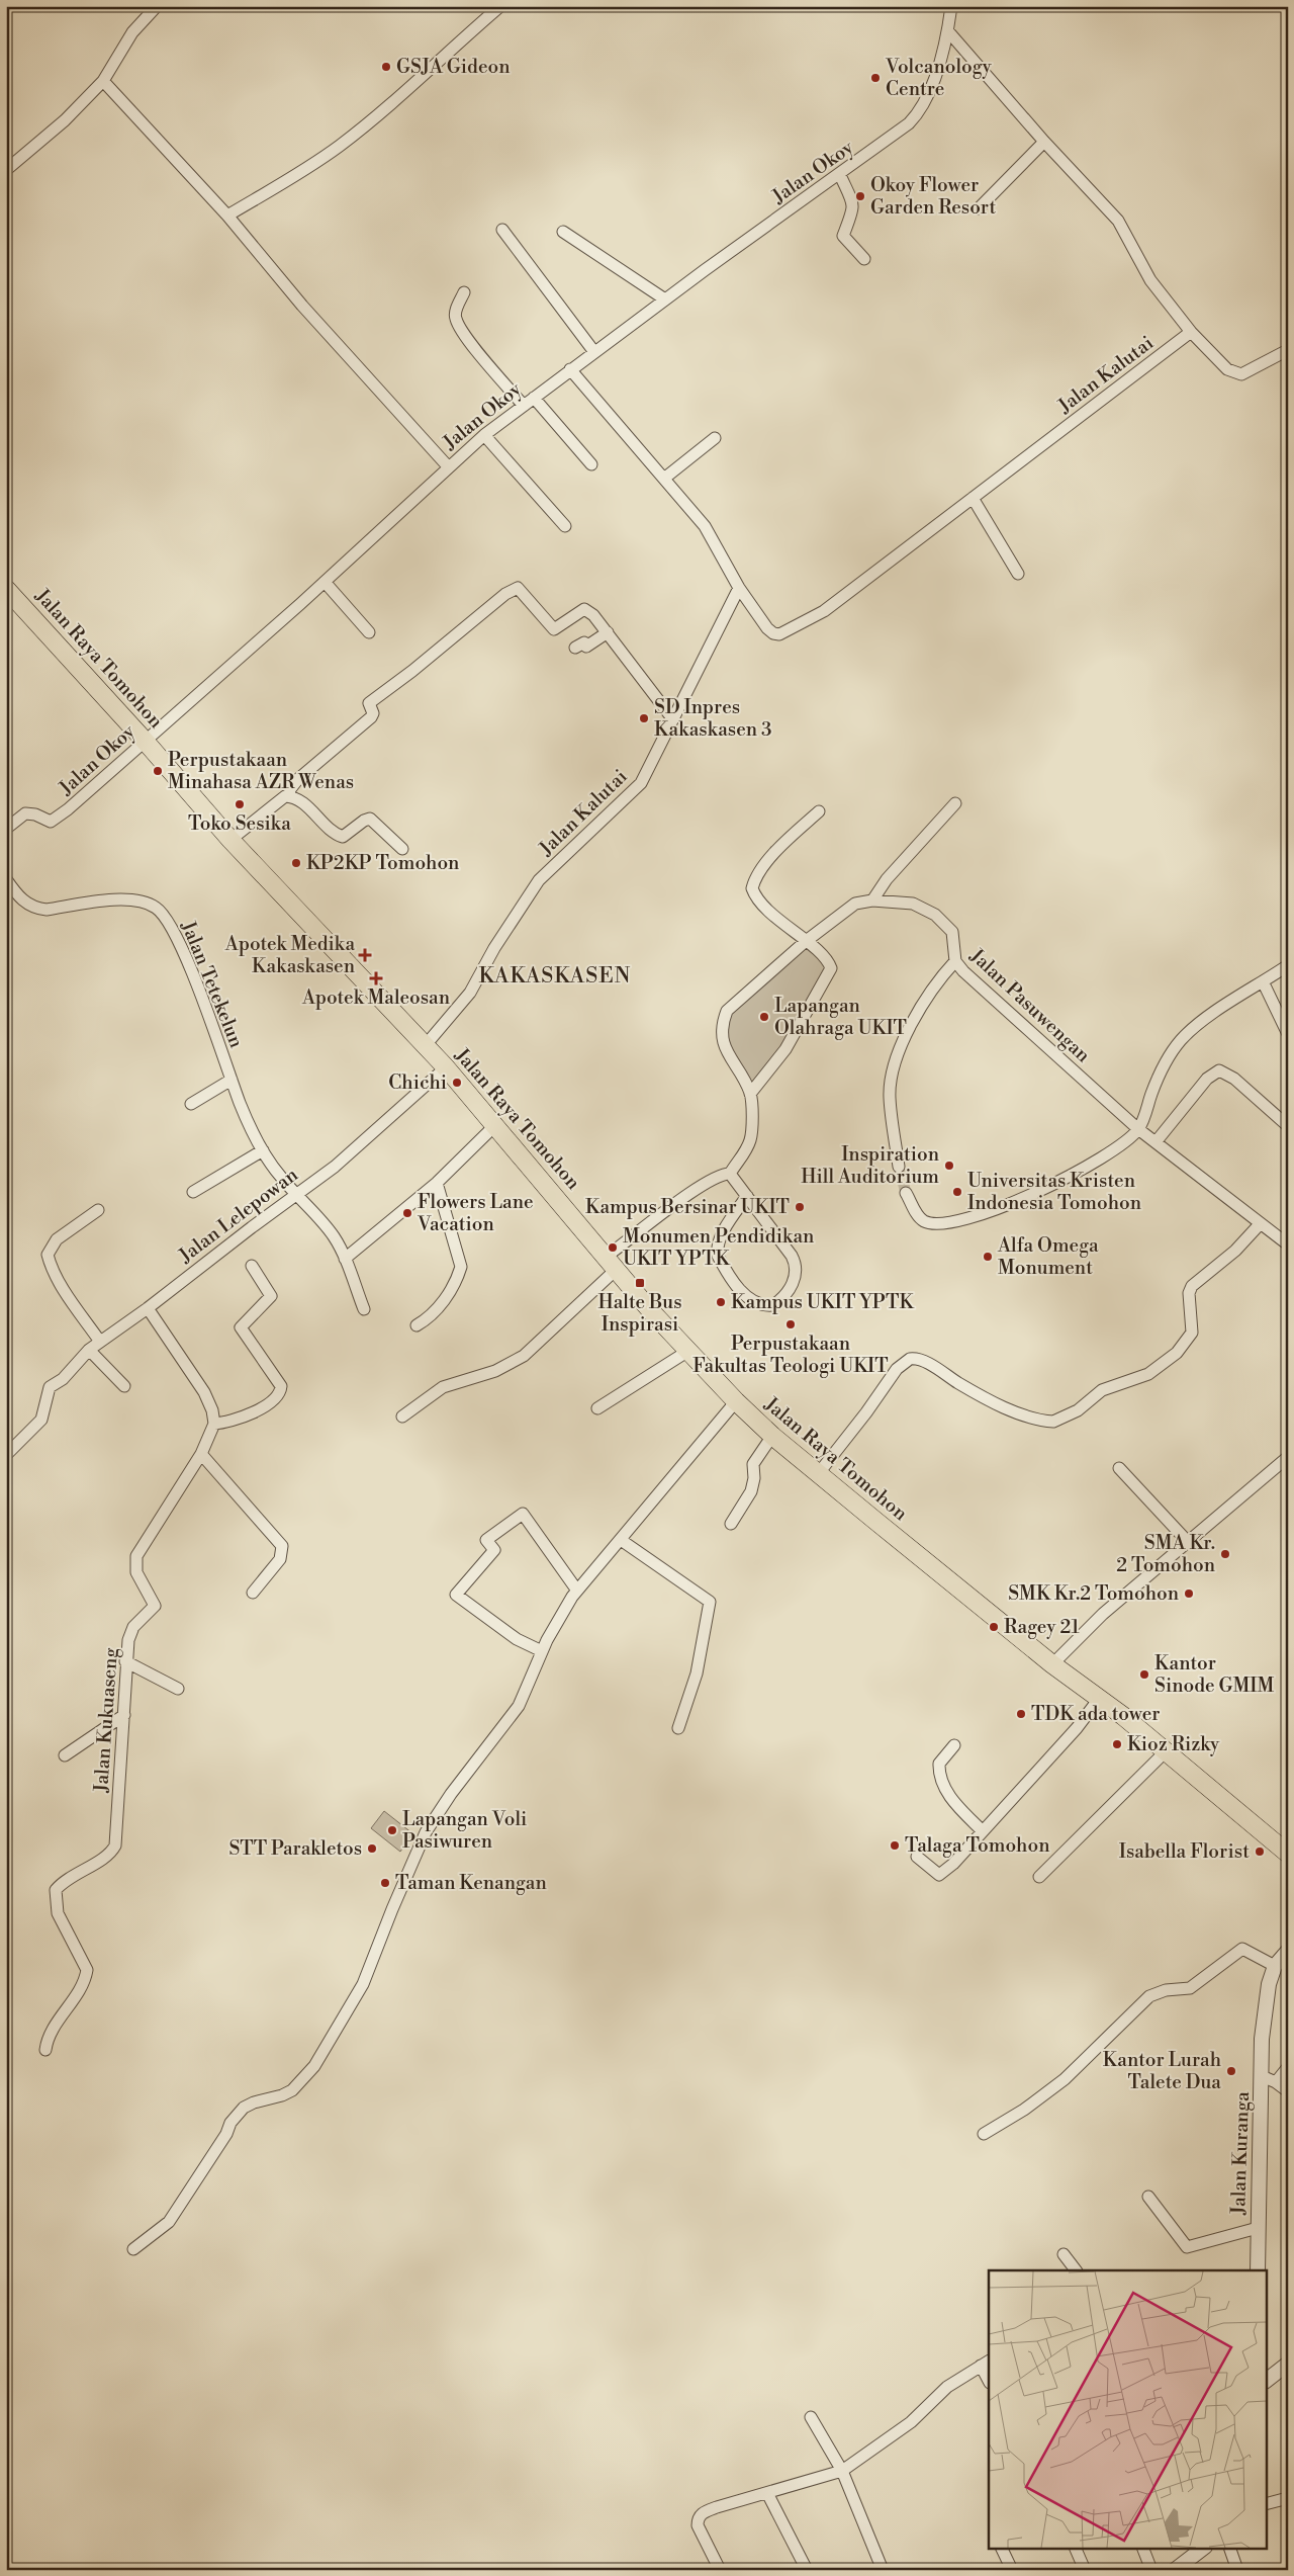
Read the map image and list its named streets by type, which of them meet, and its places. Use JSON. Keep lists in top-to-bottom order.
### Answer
{
  "streets": {
    "highway": ["Jalan Raya Tomohon"],
    "street": [
      "Jalan Okoy",
      "Jalan Kalutai",
      "Jalan Tetekelun",
      "Jalan Pasuwengan",
      "Jalan Lelepowan",
      "Jalan Kukuaseng",
      "Jalan Kuranga"
    ]
  },
  "crossings": [
    ["Jalan Okoy", "Jalan Kalutai"],
    ["Jalan Okoy", "Jalan Raya Tomohon"],
    ["Jalan Kalutai", "Jalan Raya Tomohon"],
    ["Jalan Raya Tomohon", "Jalan Lelepowan"],
    ["Jalan Tetekelun", "Jalan Lelepowan"]
  ],
  "districts": ["KAKASKASEN"],
  "places": {
    "other": [
      "GSJA Gideon",
      "Volcanology Centre",
      "Okoy Flower Garden Resort",
      "SD Inpres Kakaskasen 3",
      "Perpustakaan Minahasa AZR Wenas",
      "Toko Sesika",
      "KP2KP Tomohon",
      "Lapangan Olahraga UKIT",
      "Chichi",
      "Inspiration Hill Auditorium",
      "Universitas Kristen Indonesia Tomohon",
      "Kampus Bersinar UKIT",
      "Flowers Lane Vacation",
      "Monumen Pendidikan UKIT YPTK",
      "Alfa Omega Monument",
      "Kampus UKIT YPTK",
      "Perpustakaan Fakultas Teologi UKIT",
      "SMA Kr. 2 Tomohon",
      "SMK Kr.2 Tomohon",
      "Ragey 21",
      "Kantor Sinode GMIM",
      "TDK ada tower",
      "Kioz Rizky",
      "Lapangan Voli Pasiwuren",
      "Talaga Tomohon",
      "STT Parakletos",
      "Isabella Florist",
      "Taman Kenangan",
      "Kantor Lurah Talete Dua"
    ],
    "health": ["Apotek Medika Kakaskasen", "Apotek Maleosan"],
    "transit": ["Halte Bus Inspirasi"]
  }
}
